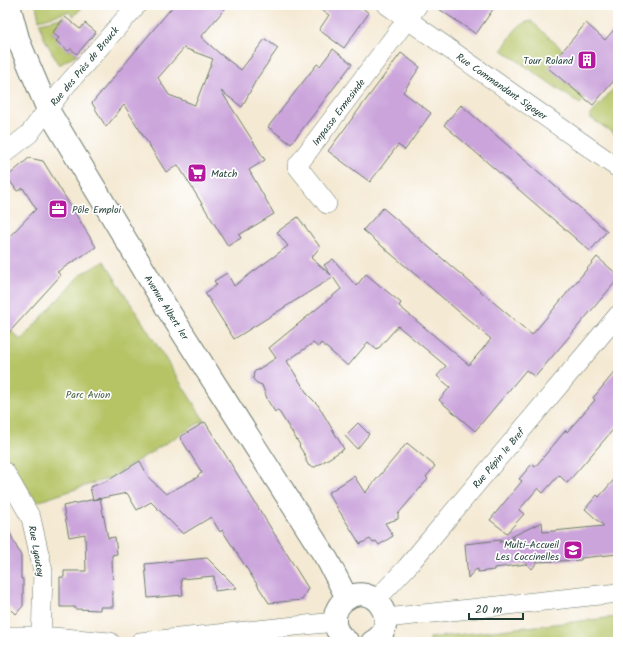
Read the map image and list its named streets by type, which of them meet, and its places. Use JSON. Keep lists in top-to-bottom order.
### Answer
{
  "streets": {
    "main road": ["Avenue Albert 1er"],
    "street": [
      "Rue des Près de Brouck",
      "Rue Commandant Sigoyer",
      "Impasse Ermesinde",
      "Rue Pépin le Bref",
      "Rue Lyautey"
    ]
  },
  "crossings": [
    ["Rue des Près de Brouck", "Avenue Albert 1er"],
    ["Rue Commandant Sigoyer", "Impasse Ermesinde"]
  ],
  "parks": ["Parc Avion"],
  "places": {
    "building": ["Tour Roland"],
    "supermarket": ["Match"],
    "office": ["Pôle Emploi"],
    "school or university": ["Multi-Accueil Les Coccinelles"]
  },
  "scale_bar": "20 m"
}
